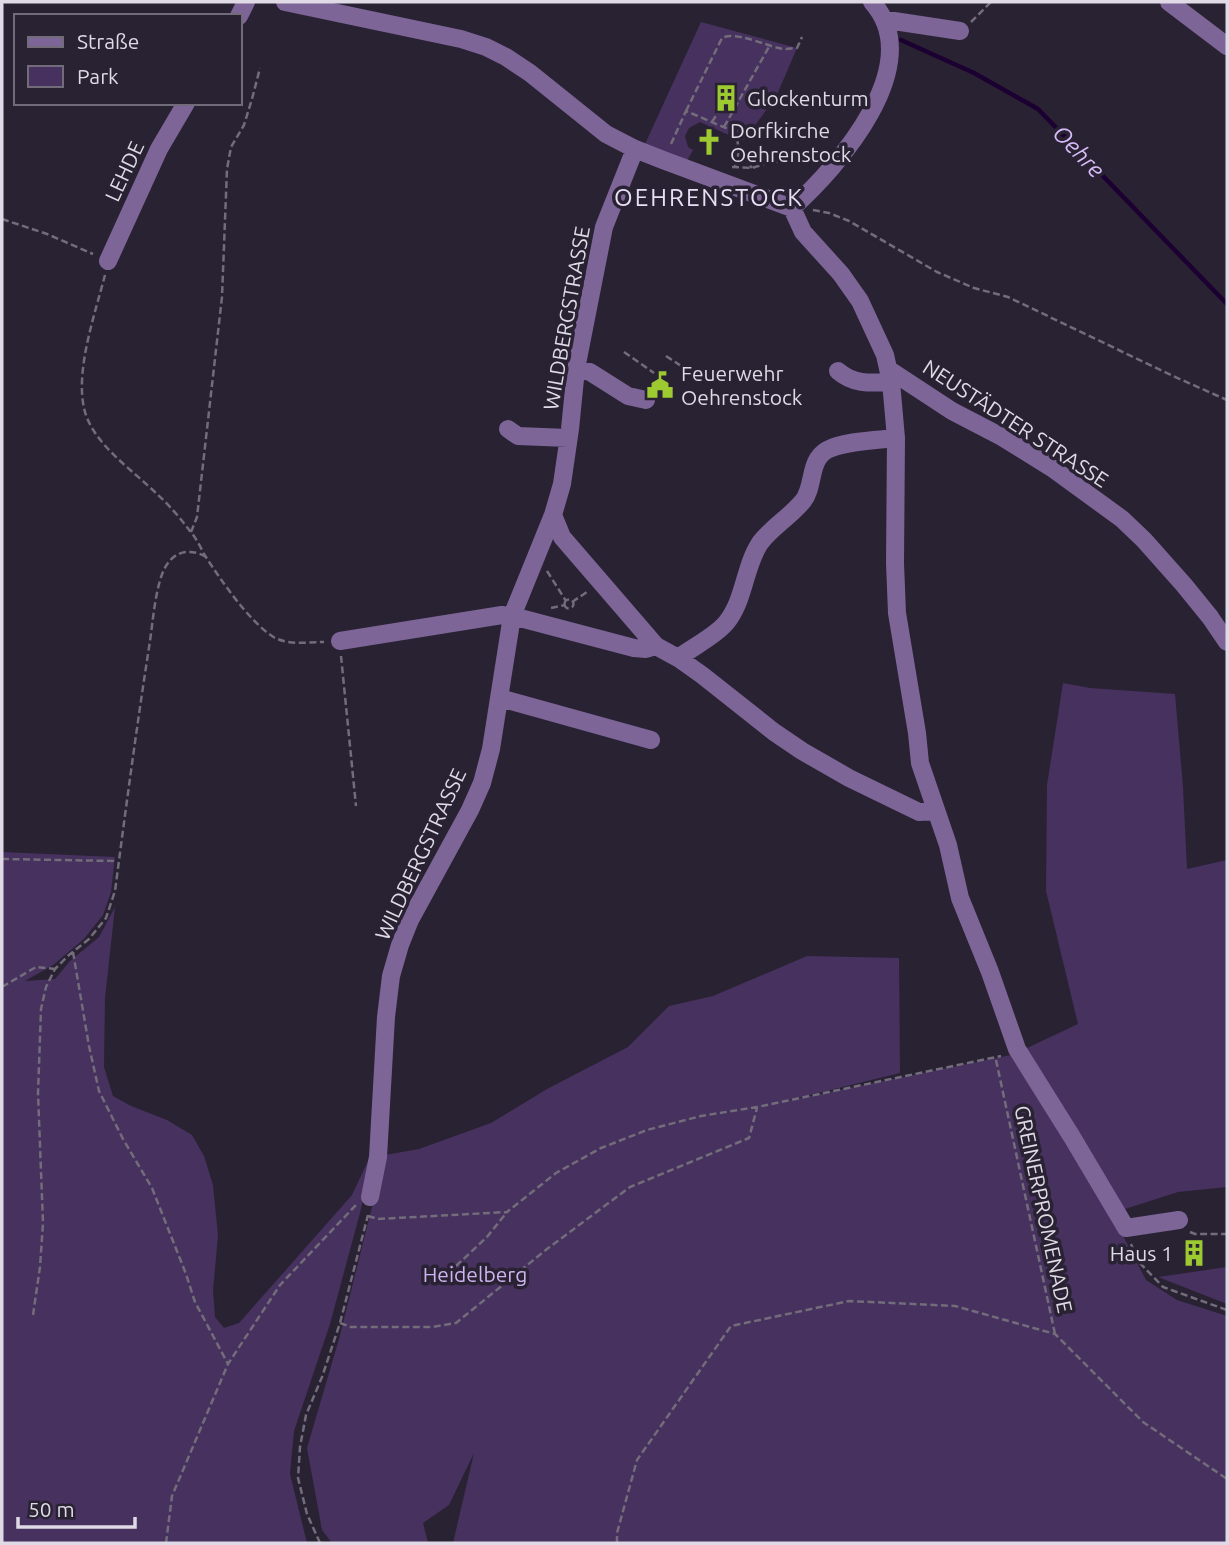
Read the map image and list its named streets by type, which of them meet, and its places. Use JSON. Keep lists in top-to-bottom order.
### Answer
{
  "streets": {
    "street": ["LEHDE", "WILDBERGSTRASSE", "NEUSTÄDTER STRASSE"],
    "path": ["GREINERPROMENADE"]
  },
  "districts": ["OEHRENSTOCK"],
  "water": ["Oehre"],
  "parks": ["Heidelberg"],
  "places": {
    "building": ["Glockenturm", "Haus 1"],
    "church": ["Dorfkirche Oehrenstock"],
    "public building": ["Feuerwehr Oehrenstock"]
  },
  "legend": ["Straße", "Park"],
  "scale_bar": "50 m"
}
